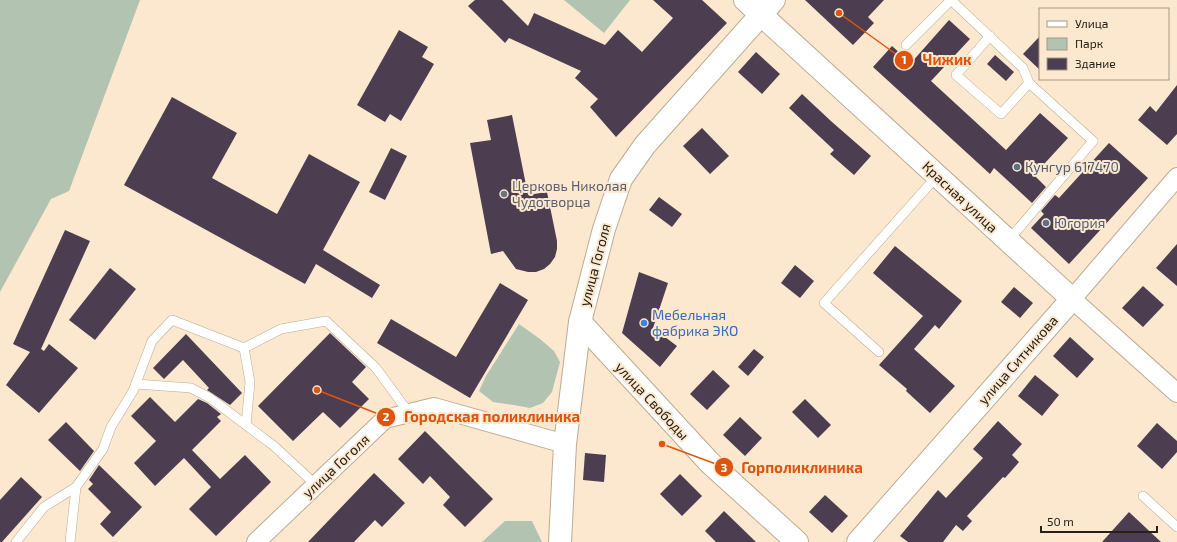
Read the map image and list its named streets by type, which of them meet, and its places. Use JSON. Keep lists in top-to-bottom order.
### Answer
{
  "streets": {
    "street": [
      "Красная улица",
      "улица Гоголя",
      "улица Ситникова",
      "улица Свободы"
    ]
  },
  "crossings": [
    ["Красная улица", "улица Гоголя"],
    ["Красная улица", "улица Ситникова"],
    ["улица Гоголя", "улица Свободы"]
  ],
  "places": [
    "Чижик",
    "Кунгур 617470",
    "Церковь Николая Чудотворца",
    "Югория",
    "Мебельная фабрика ЭКО",
    "Городская поликлиника",
    "Горполиклиника"
  ],
  "legend": ["Улица", "Парк", "Здание"],
  "scale_bar": "50 m"
}
